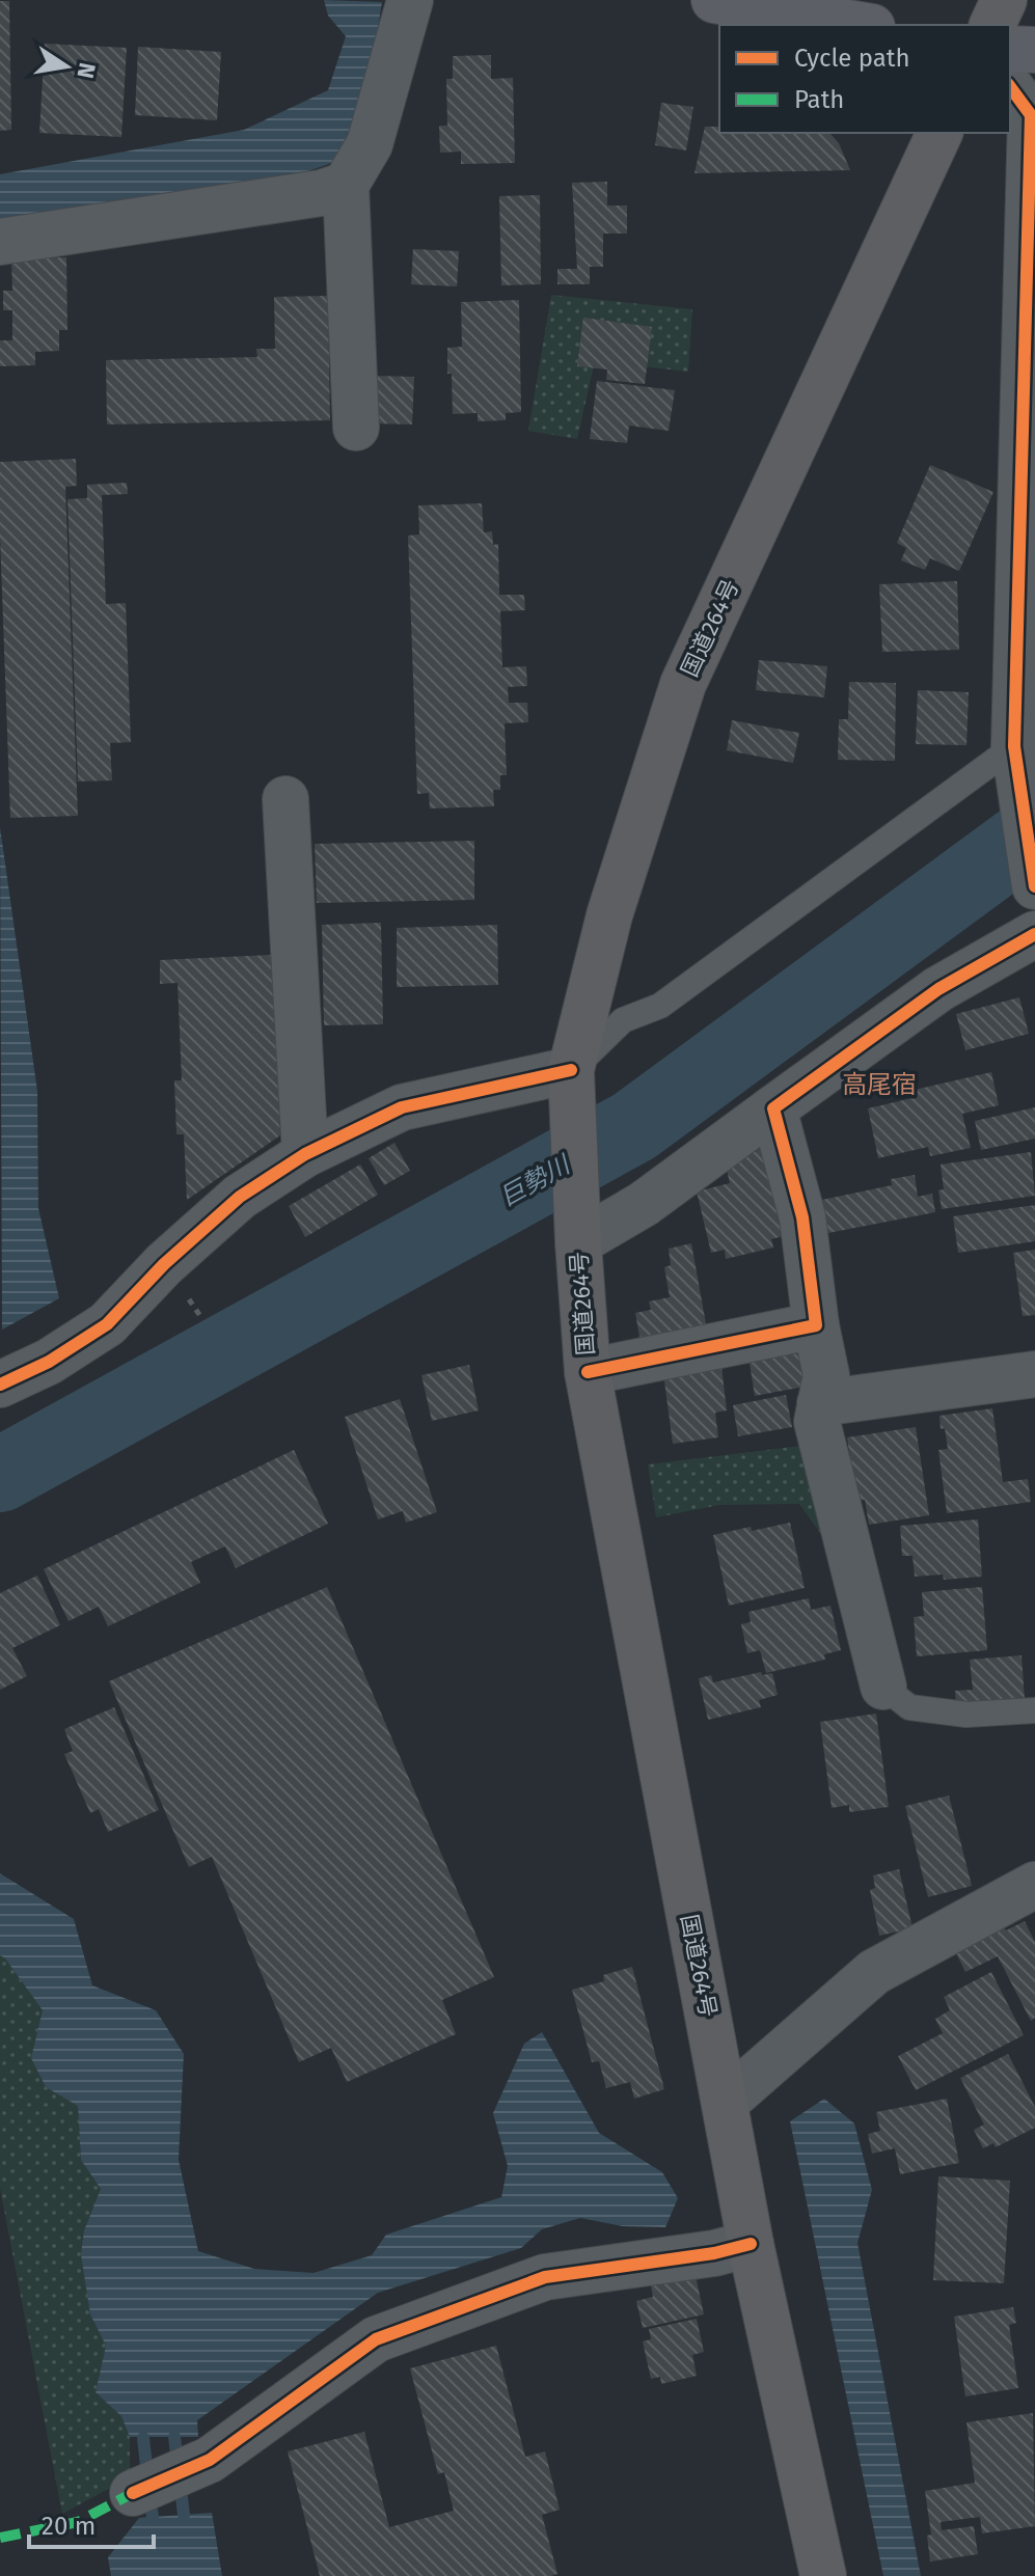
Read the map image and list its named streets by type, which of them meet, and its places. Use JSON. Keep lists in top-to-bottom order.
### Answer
{
  "streets": {
    "highway": ["国道264号"]
  },
  "districts": ["高尾宿"],
  "water": ["巨勢川"],
  "legend": ["Cycle path", "Path"],
  "scale_bar": "20 m",
  "north": "right"
}
